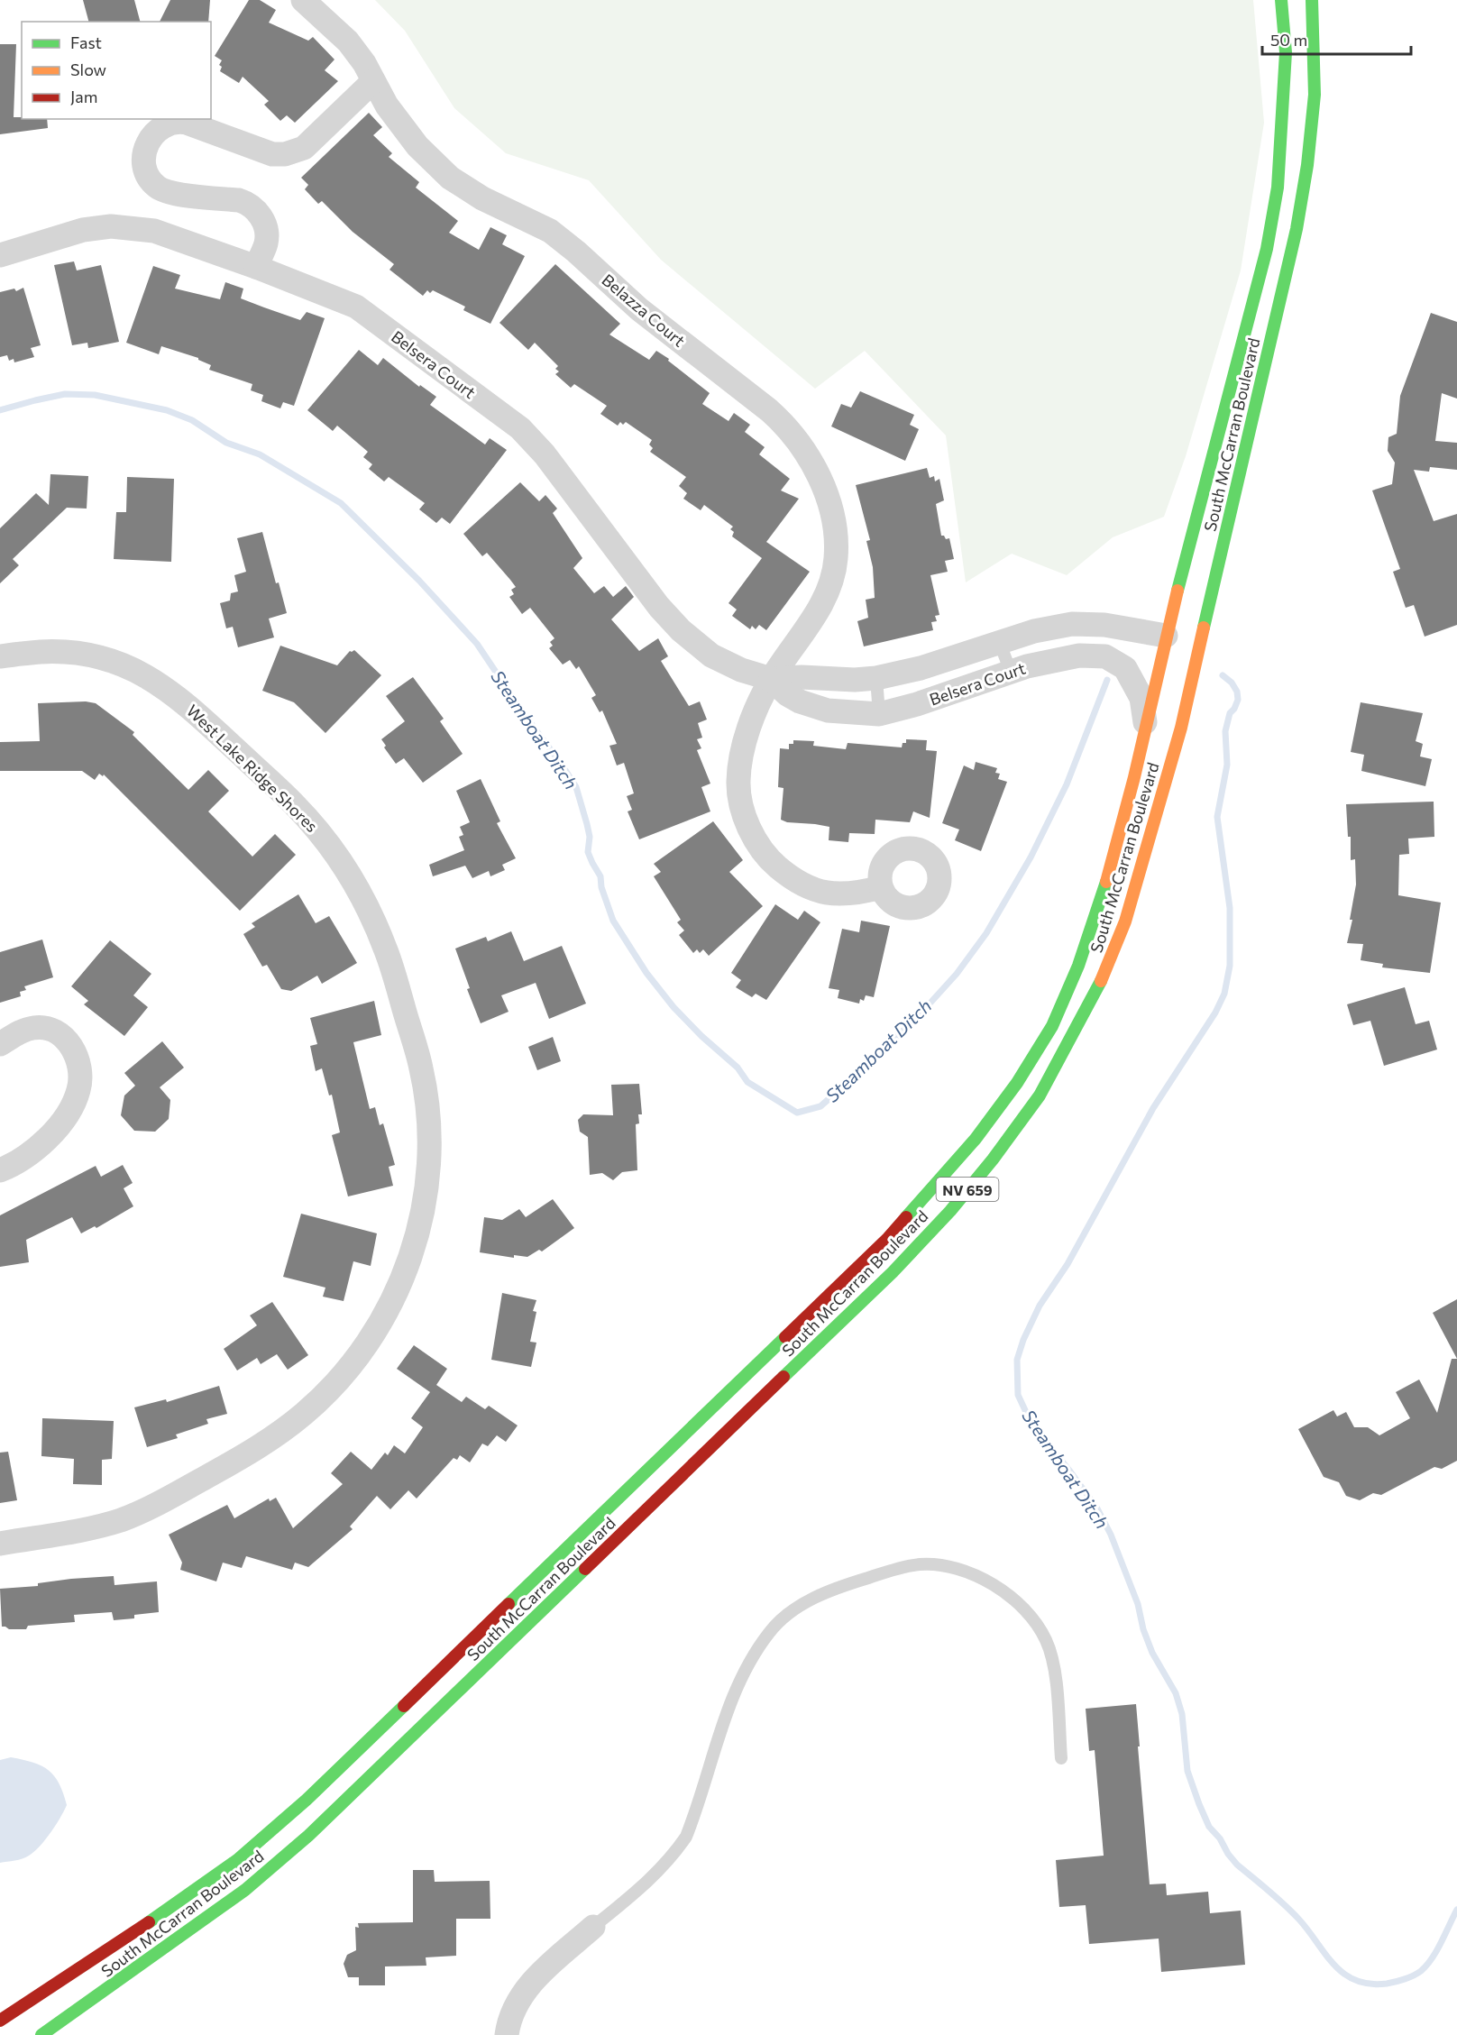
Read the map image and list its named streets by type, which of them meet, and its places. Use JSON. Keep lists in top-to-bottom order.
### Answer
{
  "streets": {
    "main road": ["South McCarran Boulevard", "NV 659"],
    "street": ["Belazza Court", "Belsera Court", "West Lake Ridge Shores"]
  },
  "crossings": [
    ["Belazza Court", "Belsera Court"],
    ["Belsera Court", "South McCarran Boulevard"]
  ],
  "water": ["Steamboat Ditch"],
  "legend": ["Fast", "Slow", "Jam"],
  "scale_bar": "50 m"
}
